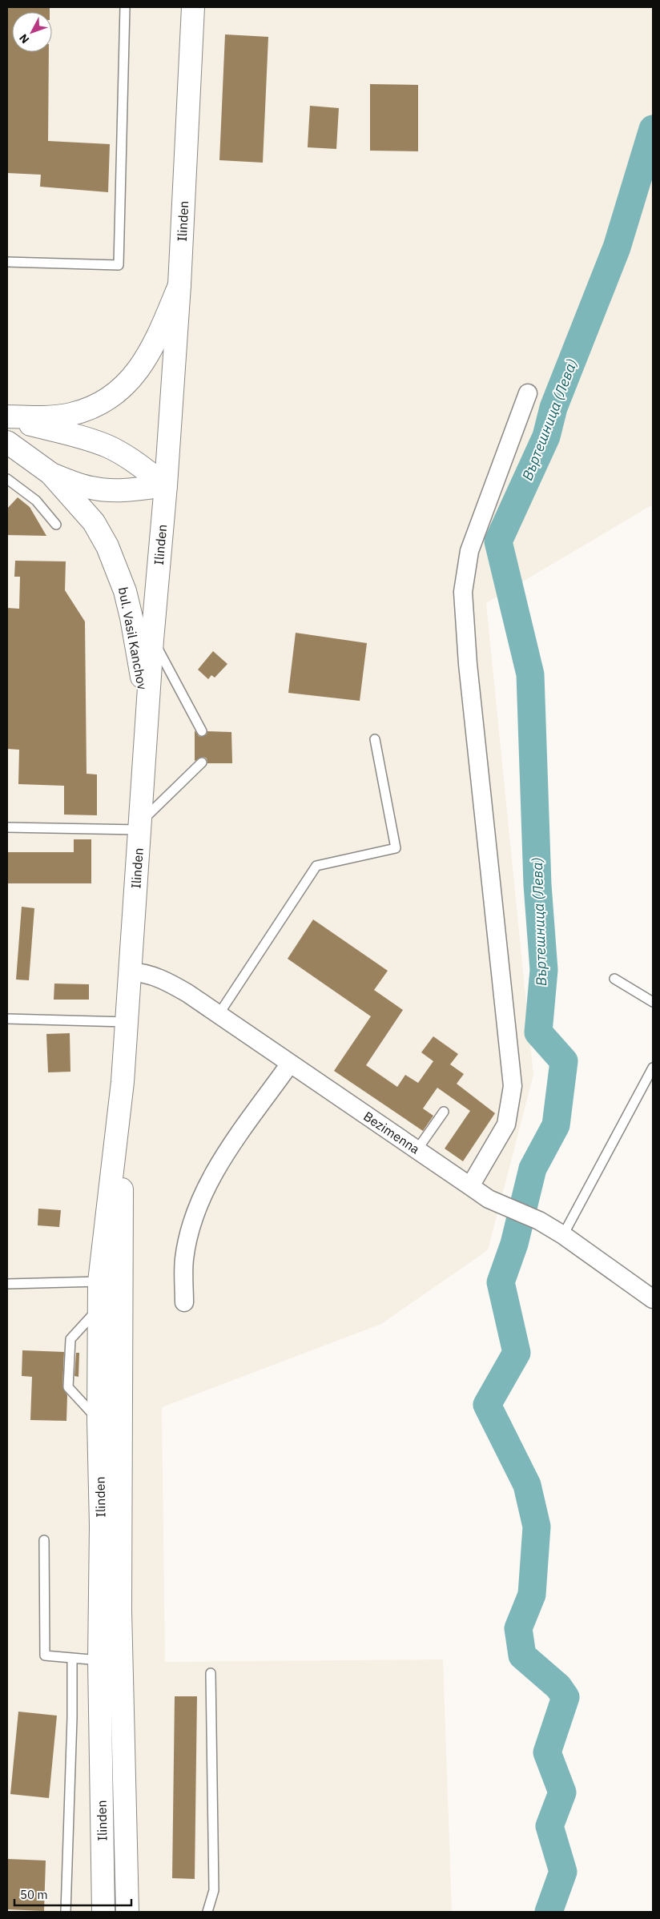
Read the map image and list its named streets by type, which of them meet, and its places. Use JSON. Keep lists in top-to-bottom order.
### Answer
{
  "streets": {
    "main road": ["Ilinden", "bul. Vasil Kanchov"],
    "street": ["Bezimenna"]
  },
  "crossings": [
    ["Ilinden", "bul. Vasil Kanchov"],
    ["Ilinden", "Bezimenna"]
  ],
  "water": ["Въртешница (Лева)"],
  "scale_bar": "50 m",
  "north": "bottom left"
}
